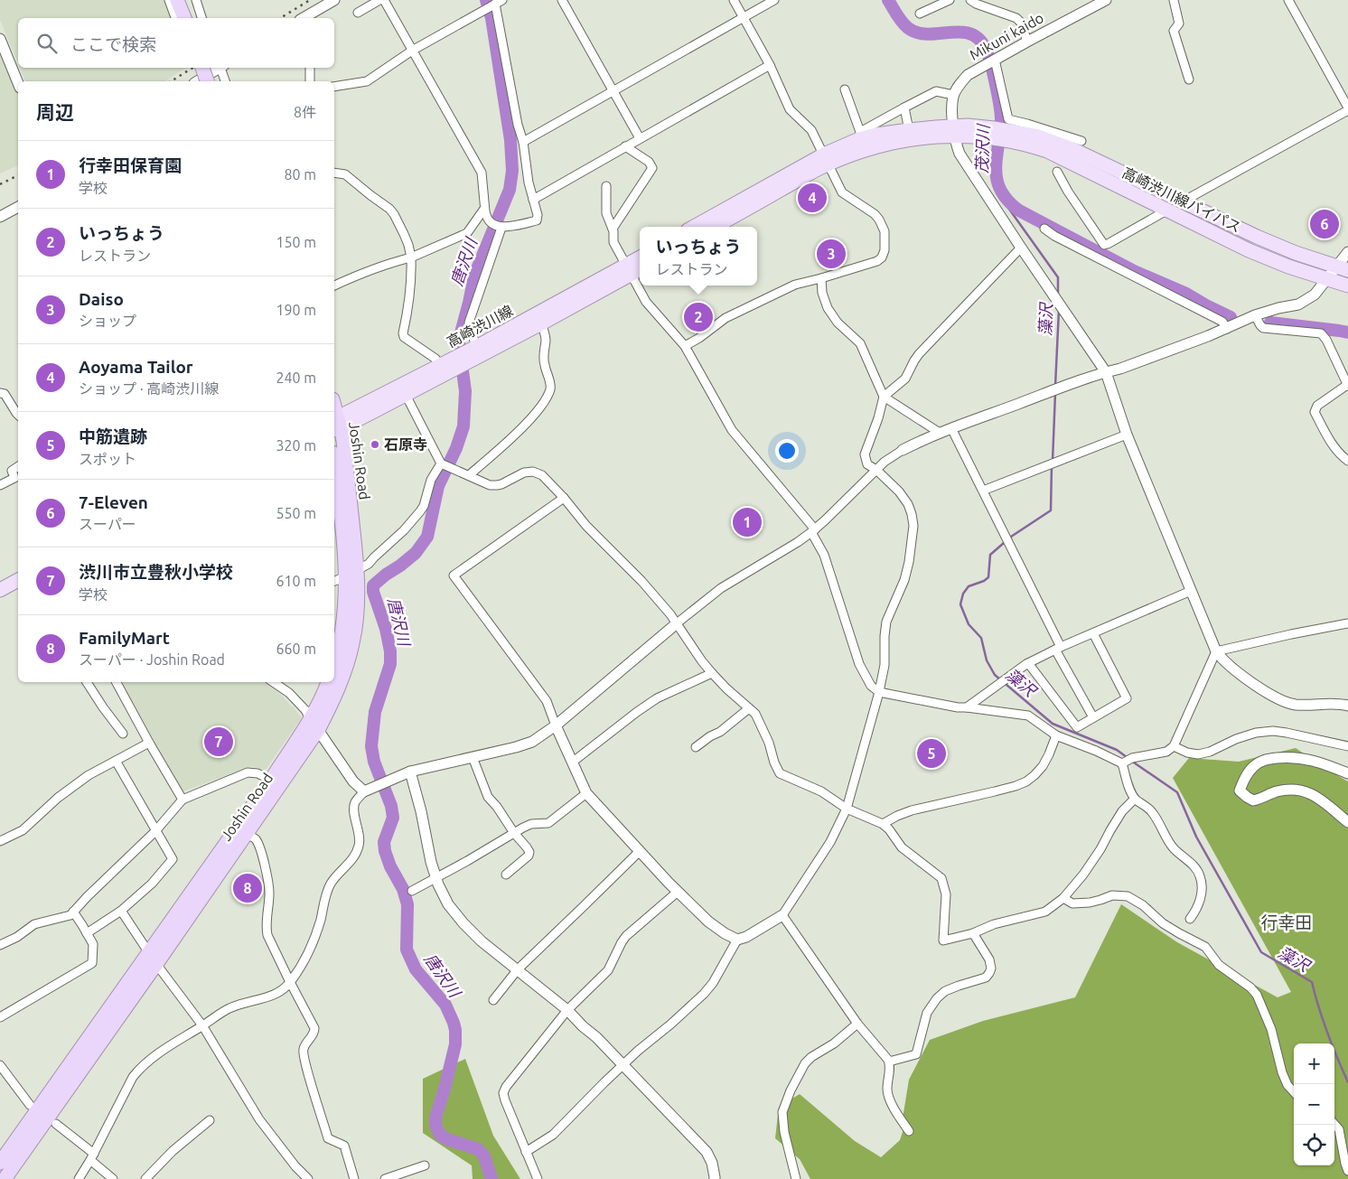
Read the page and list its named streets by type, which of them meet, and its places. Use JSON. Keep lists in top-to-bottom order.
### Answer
{
  "streets": {
    "highway": ["Joshin Road"],
    "main road": ["高崎渋川線バイパス", "高崎渋川線"],
    "street": ["Mikuni kaido"]
  },
  "crossings": [
    ["高崎渋川線", "Joshin Road"]
  ],
  "districts": ["行幸田"],
  "water": ["茂沢川", "唐沢川", "藻沢"],
  "places": ["石原寺"],
  "page": {
    "search": "ここで検索",
    "heading": ["周辺", "8件"],
    "list": [
      {
        "mark": "1",
        "name": "行幸田保育園",
        "note": "学校",
        "value": "80 m"
      },
      {
        "mark": "2",
        "name": "いっちょう",
        "note": "レストラン",
        "value": "150 m"
      },
      {
        "mark": "3",
        "name": "Daiso",
        "note": "ショップ",
        "value": "190 m"
      },
      {
        "mark": "4",
        "name": "Aoyama Tailor",
        "note": "ショップ · 高崎渋川線",
        "value": "240 m"
      },
      {
        "mark": "5",
        "name": "中筋遺跡",
        "note": "スポット",
        "value": "320 m"
      },
      {
        "mark": "6",
        "name": "7-Eleven",
        "note": "スーパー",
        "value": "550 m"
      },
      {
        "mark": "7",
        "name": "渋川市立豊秋小学校",
        "note": "学校",
        "value": "610 m"
      },
      {
        "mark": "8",
        "name": "FamilyMart",
        "note": "スーパー · Joshin Road",
        "value": "660 m"
      }
    ],
    "pins": [
      "4",
      "6",
      "3",
      "2",
      "1",
      "7",
      "5",
      "8"
    ],
    "popup": ["いっちょう", "レストラン"],
    "map_buttons": ["+", "−"]
  }
}
